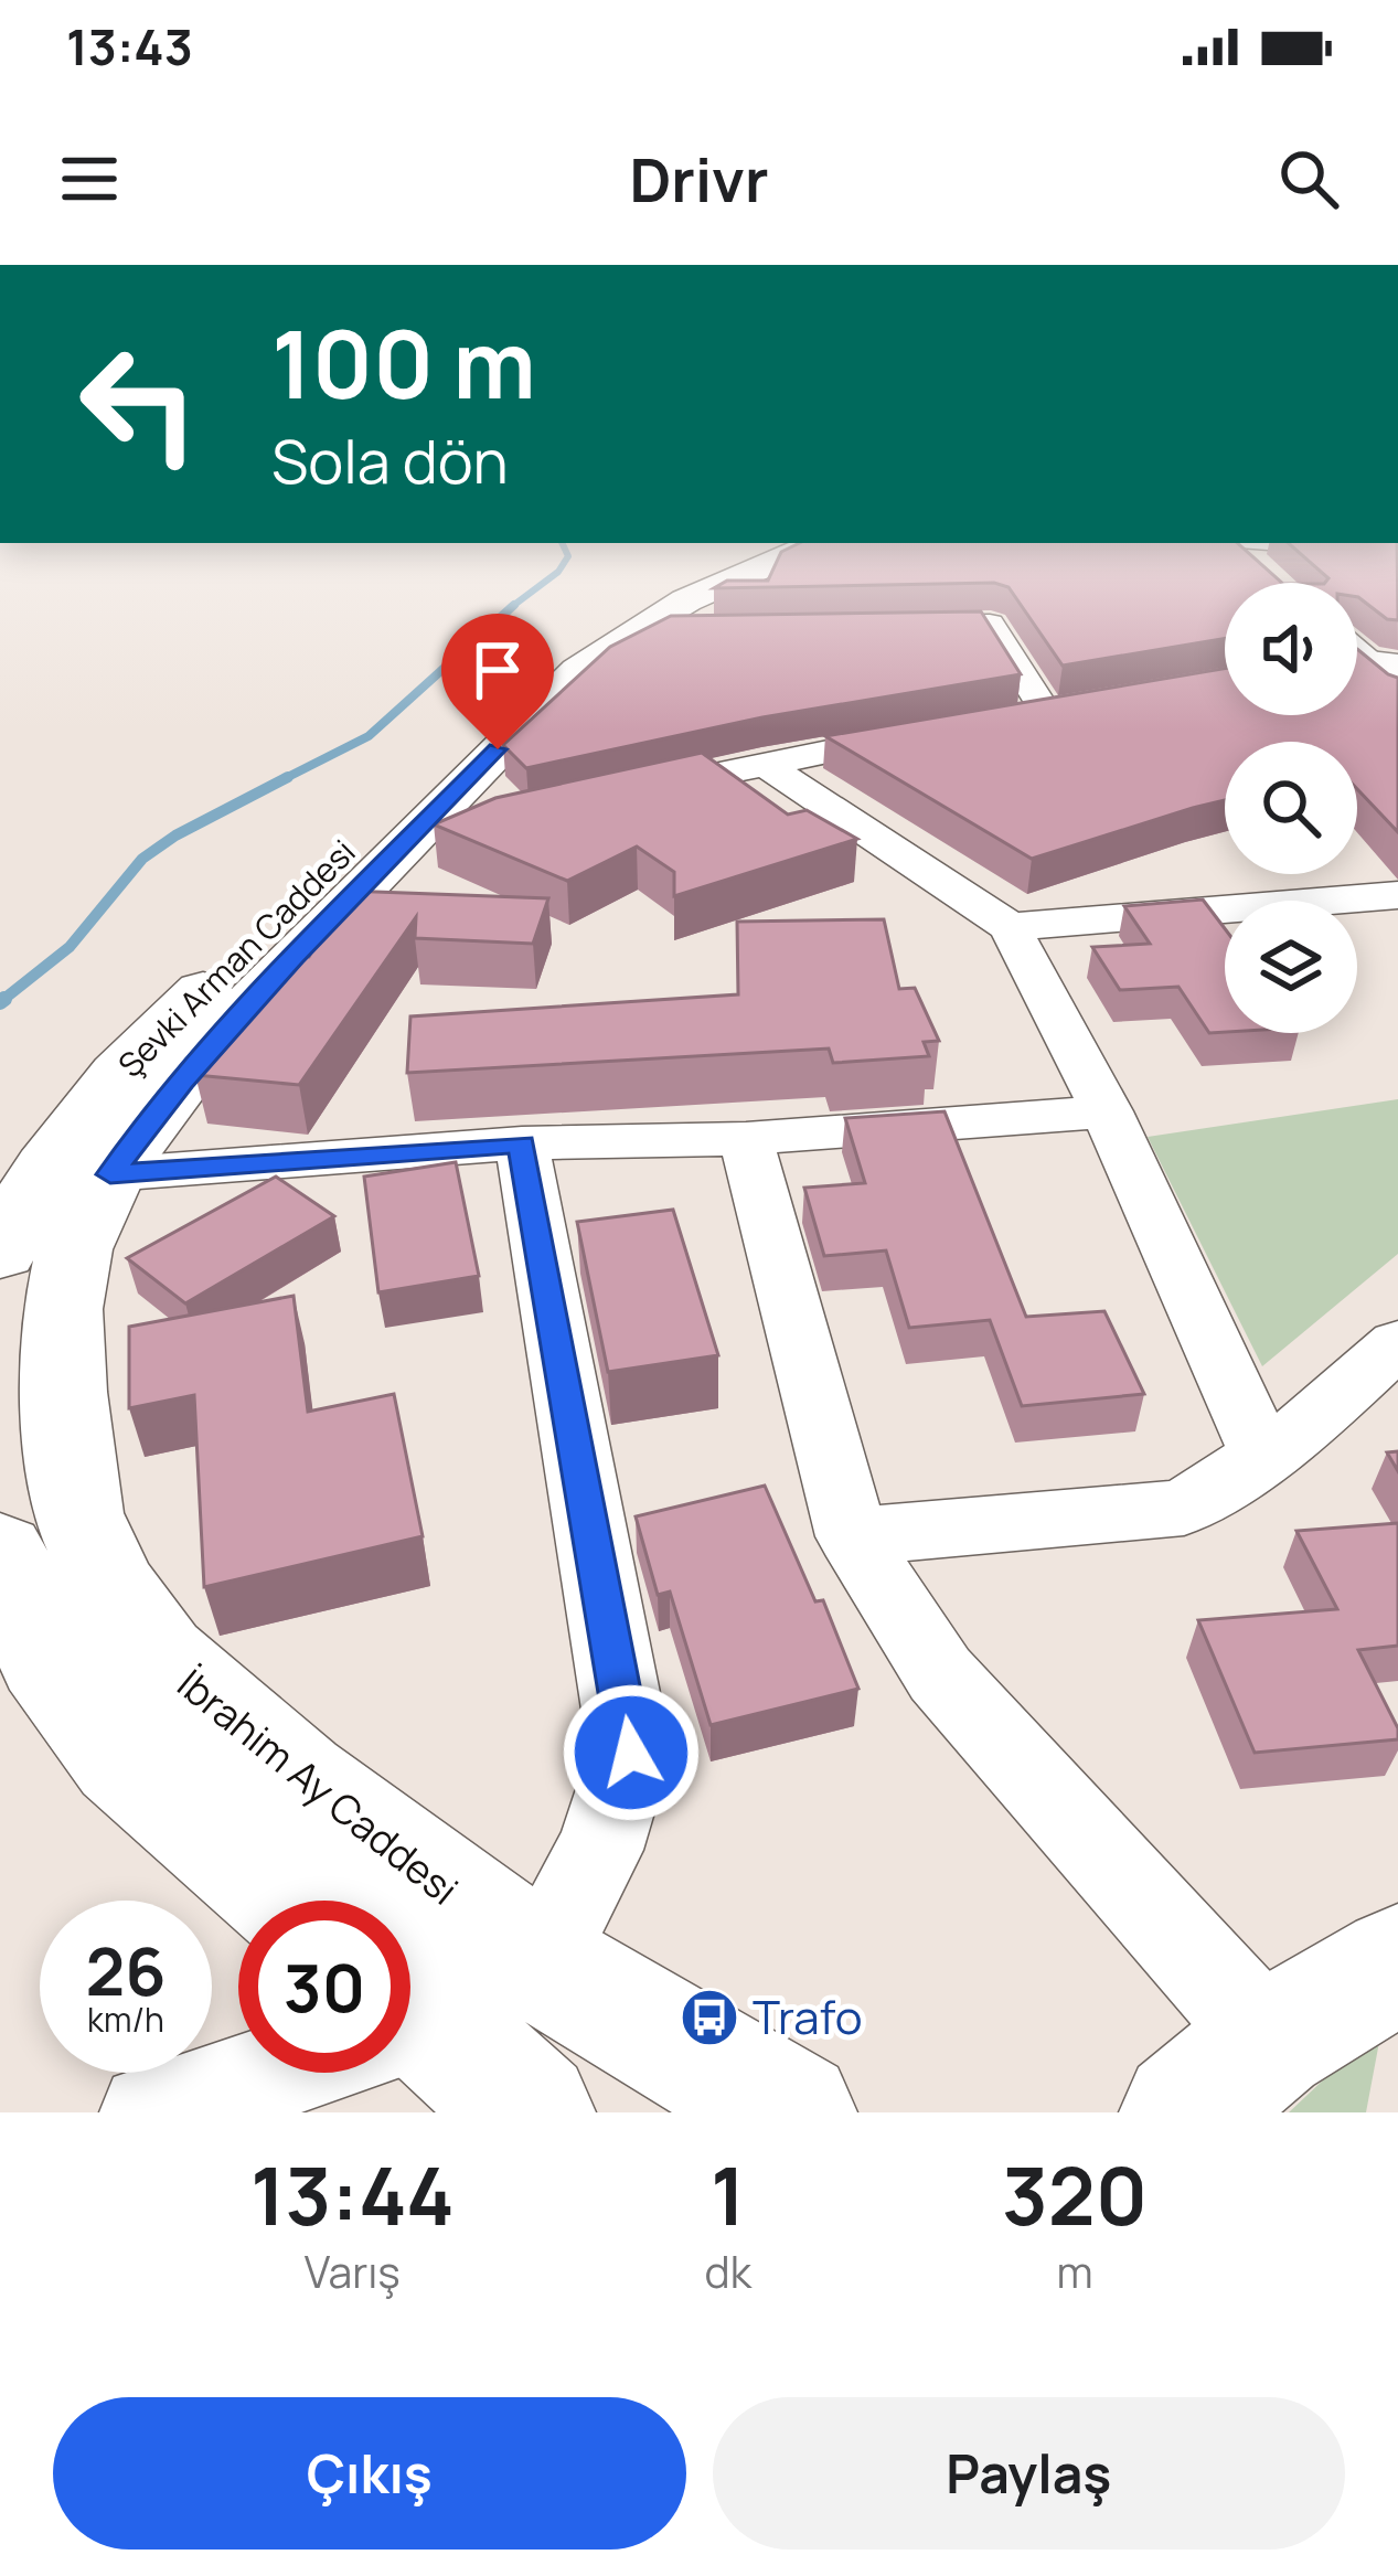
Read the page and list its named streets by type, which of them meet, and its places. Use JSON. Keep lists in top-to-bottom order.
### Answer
{
  "streets": {
    "main road": ["Şevki Arman Caddesi", "İbrahim Ay Caddesi"]
  },
  "places": {
    "bus stop": ["Trafo"]
  },
  "page": {
    "status": "13:43",
    "header": "Drivr",
    "turn": ["100 m", "Sola dön"],
    "speed": "26 km/h",
    "limit": "30",
    "eta": [
      "13:44",
      "Varış",
      "1",
      "dk",
      "320",
      "m"
    ],
    "buttons": ["Çıkış", "Paylaş"]
  }
}
